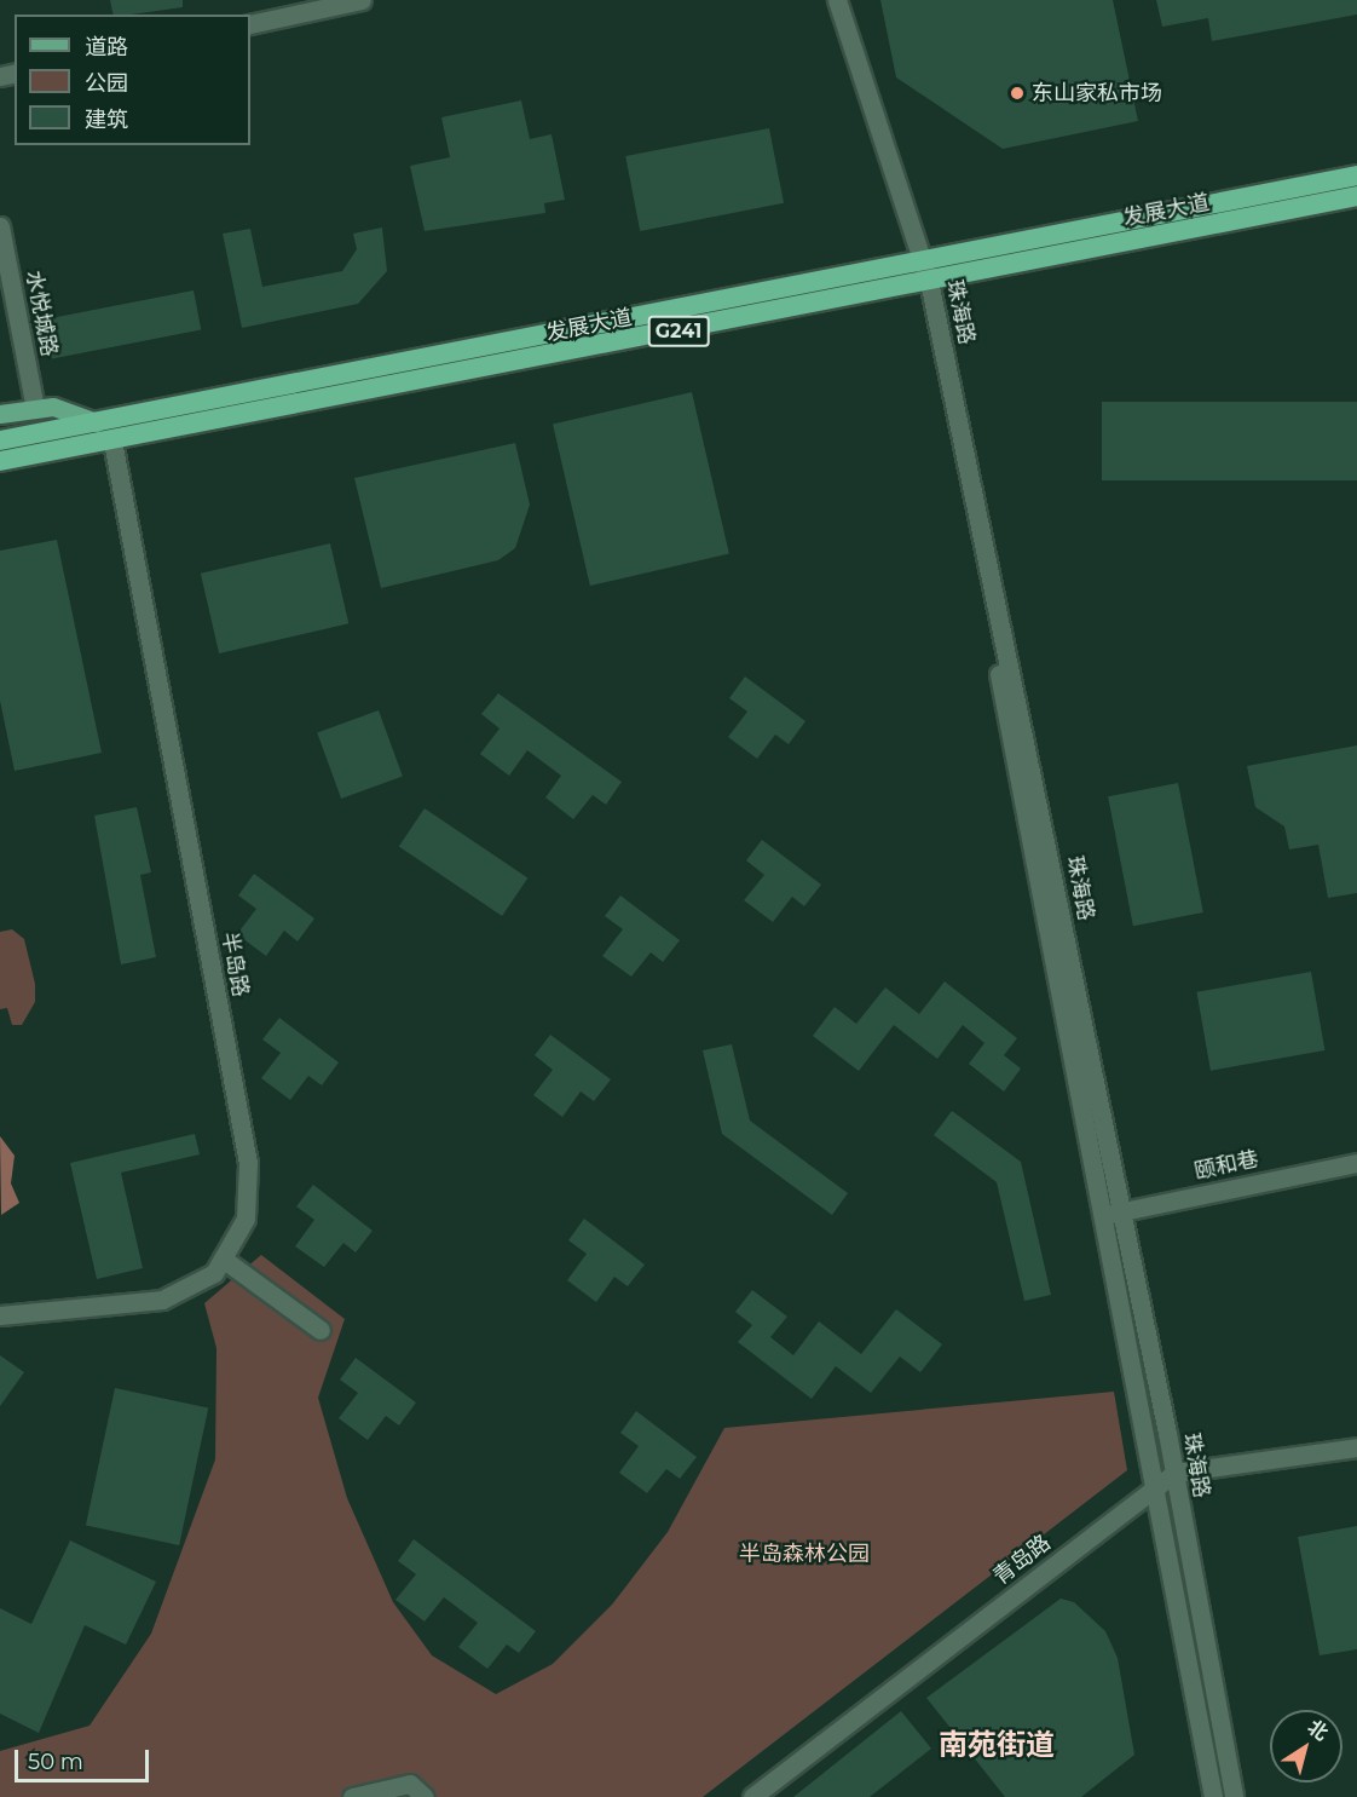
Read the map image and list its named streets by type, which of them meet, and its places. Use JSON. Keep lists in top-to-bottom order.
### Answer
{
  "streets": {
    "highway": ["发展大道", "G241"],
    "main road": [
      "珠海路",
      "水悦城路",
      "半岛路",
      "颐和巷",
      "青岛路"
    ]
  },
  "crossings": [
    ["发展大道", "珠海路"],
    ["发展大道", "半岛路"],
    ["珠海路", "颐和巷"],
    ["珠海路", "青岛路"]
  ],
  "districts": ["南苑街道"],
  "parks": ["半岛森林公园"],
  "places": ["东山家私市场"],
  "legend": ["道路", "公园", "建筑"],
  "scale_bar": "50 m",
  "north": "top right"
}
